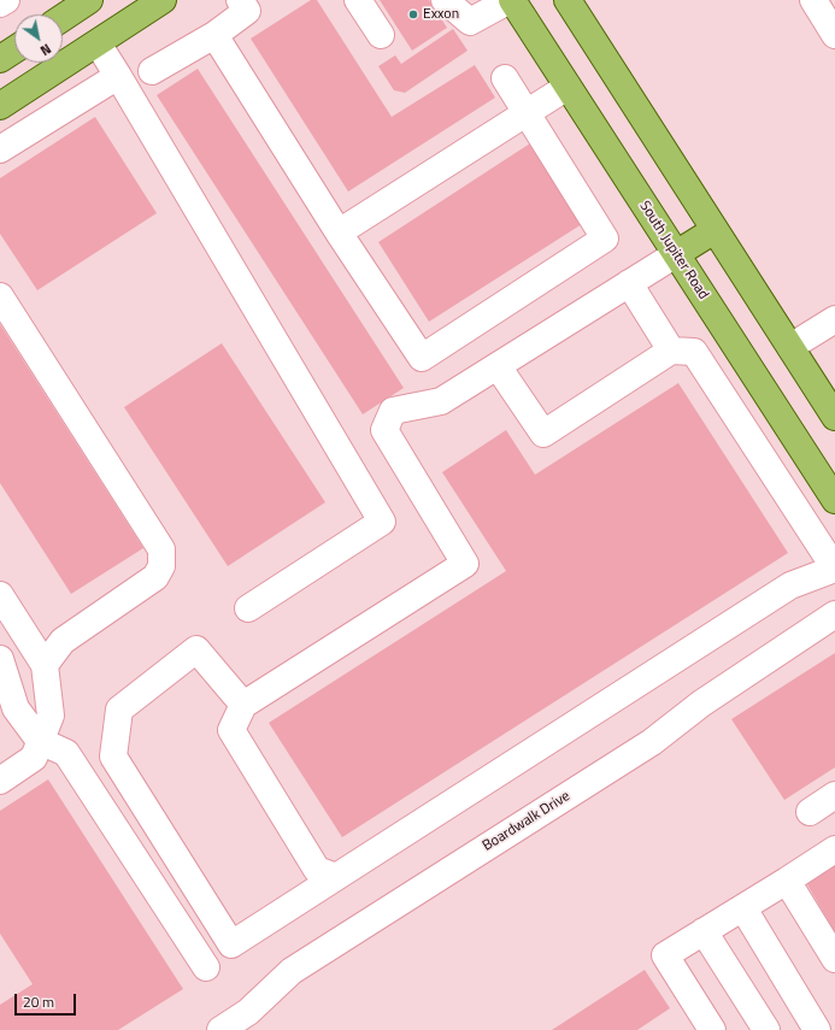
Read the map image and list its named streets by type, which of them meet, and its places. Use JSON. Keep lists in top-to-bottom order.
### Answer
{
  "streets": {
    "main road": ["South Jupiter Road"],
    "street": ["Boardwalk Drive"]
  },
  "places": ["Exxon"],
  "scale_bar": "20 m",
  "north": "bottom right"
}
